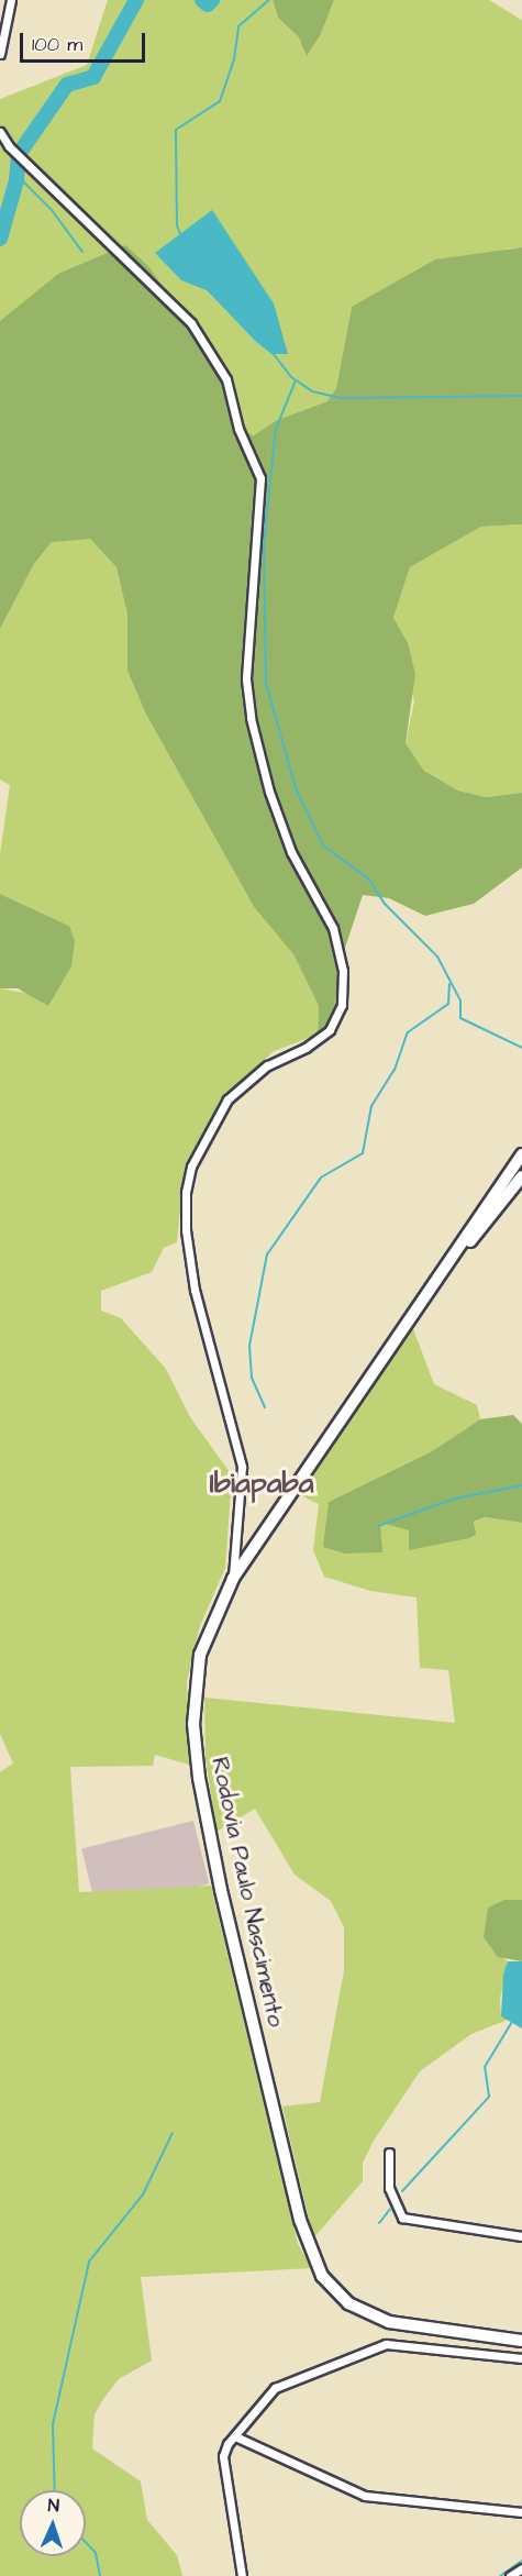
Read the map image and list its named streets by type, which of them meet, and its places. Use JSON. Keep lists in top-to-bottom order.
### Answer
{
  "streets": {
    "main road": ["Rodovia Paulo Nascimento"]
  },
  "districts": ["Ibiapaba"],
  "scale_bar": "100 m",
  "north": "top"
}
